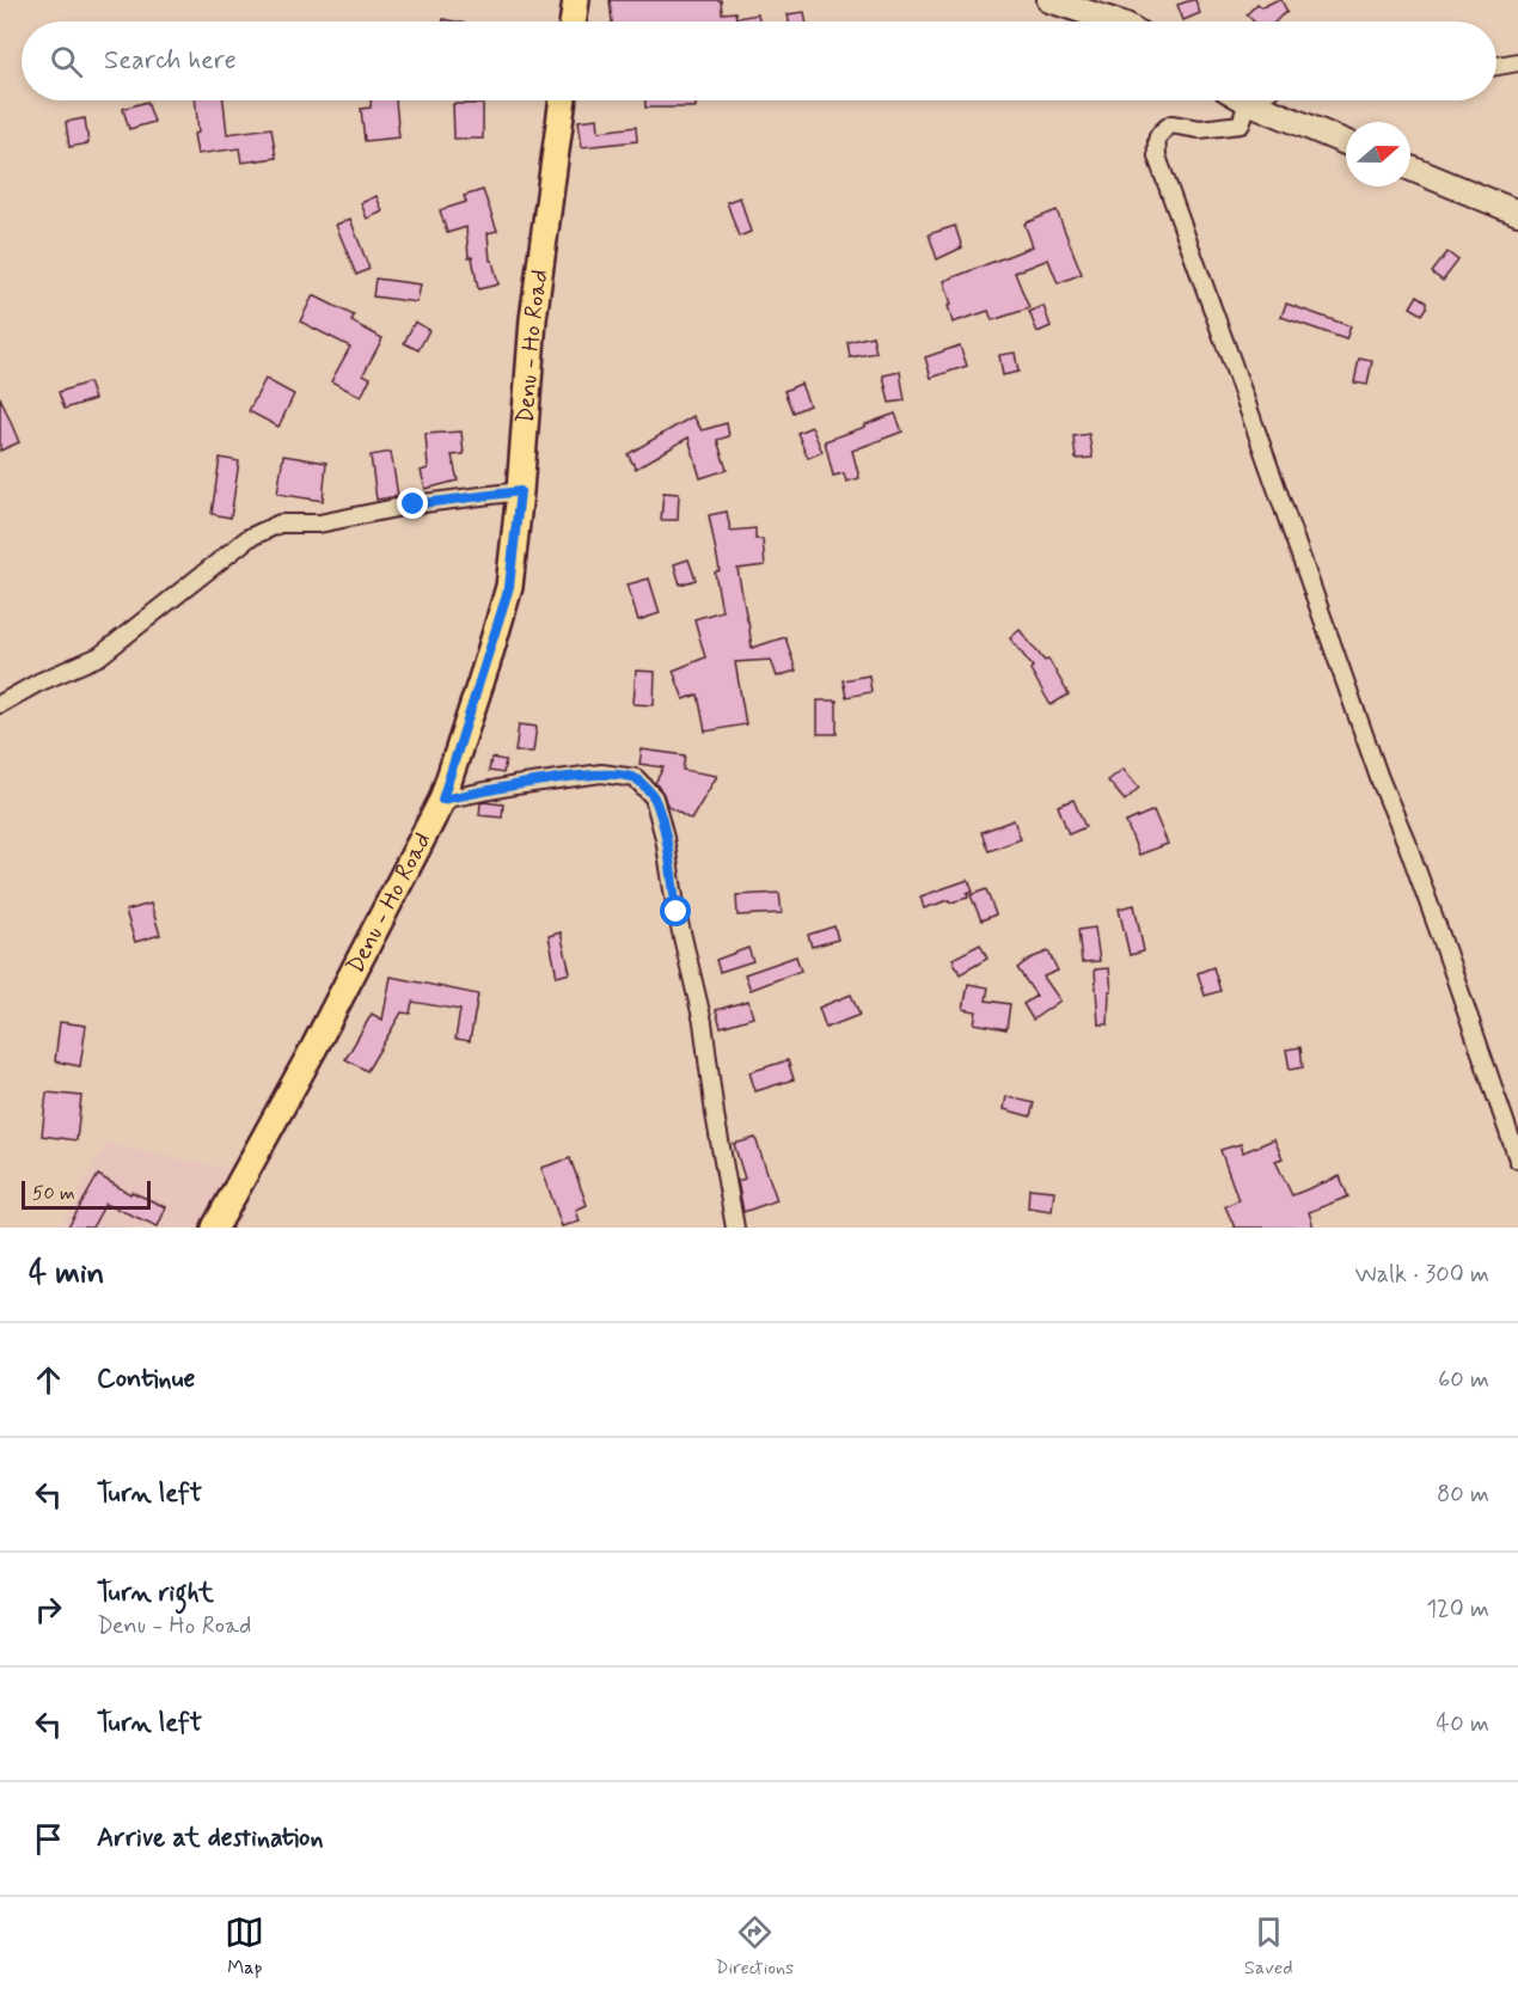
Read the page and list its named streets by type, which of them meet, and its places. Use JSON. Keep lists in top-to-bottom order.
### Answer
{
  "streets": {
    "main road": ["Denu - Ho Road"]
  },
  "scale_bar": "50 m",
  "north": "right",
  "page": {
    "search": "Search here",
    "scale": "50 m",
    "heading": ["4 min", "Walk · 300 m"],
    "list": [
      ["Continue", "60 m"],
      ["Turn left", "80 m"],
      ["Turn right", "Denu - Ho Road", "120 m"],
      ["Turn left", "40 m"],
      "Arrive at destination"
    ],
    "nav": ["Map", "Directions", "Saved"]
  }
}
